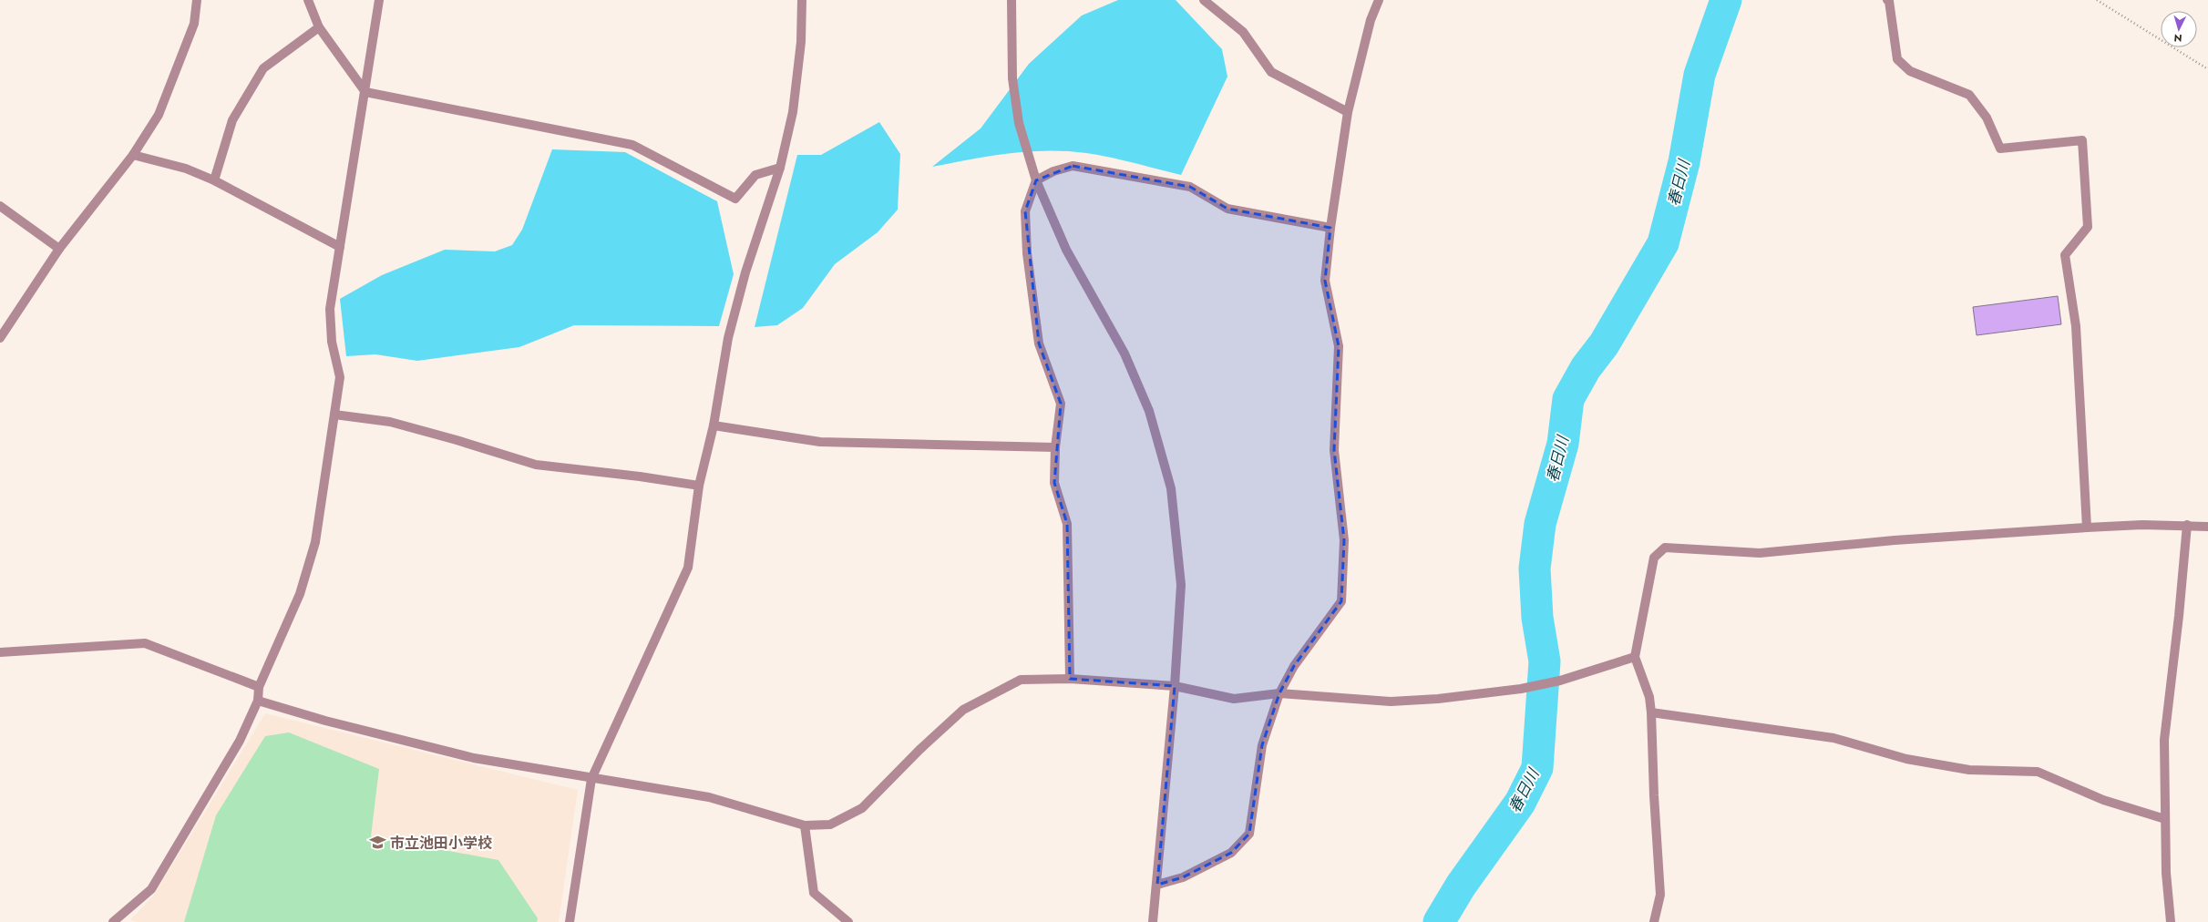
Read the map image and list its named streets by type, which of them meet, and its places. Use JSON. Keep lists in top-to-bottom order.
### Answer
{
  "water": ["春日川"],
  "places": {
    "school or university": ["市立池田小学校"]
  },
  "north": "bottom"
}
